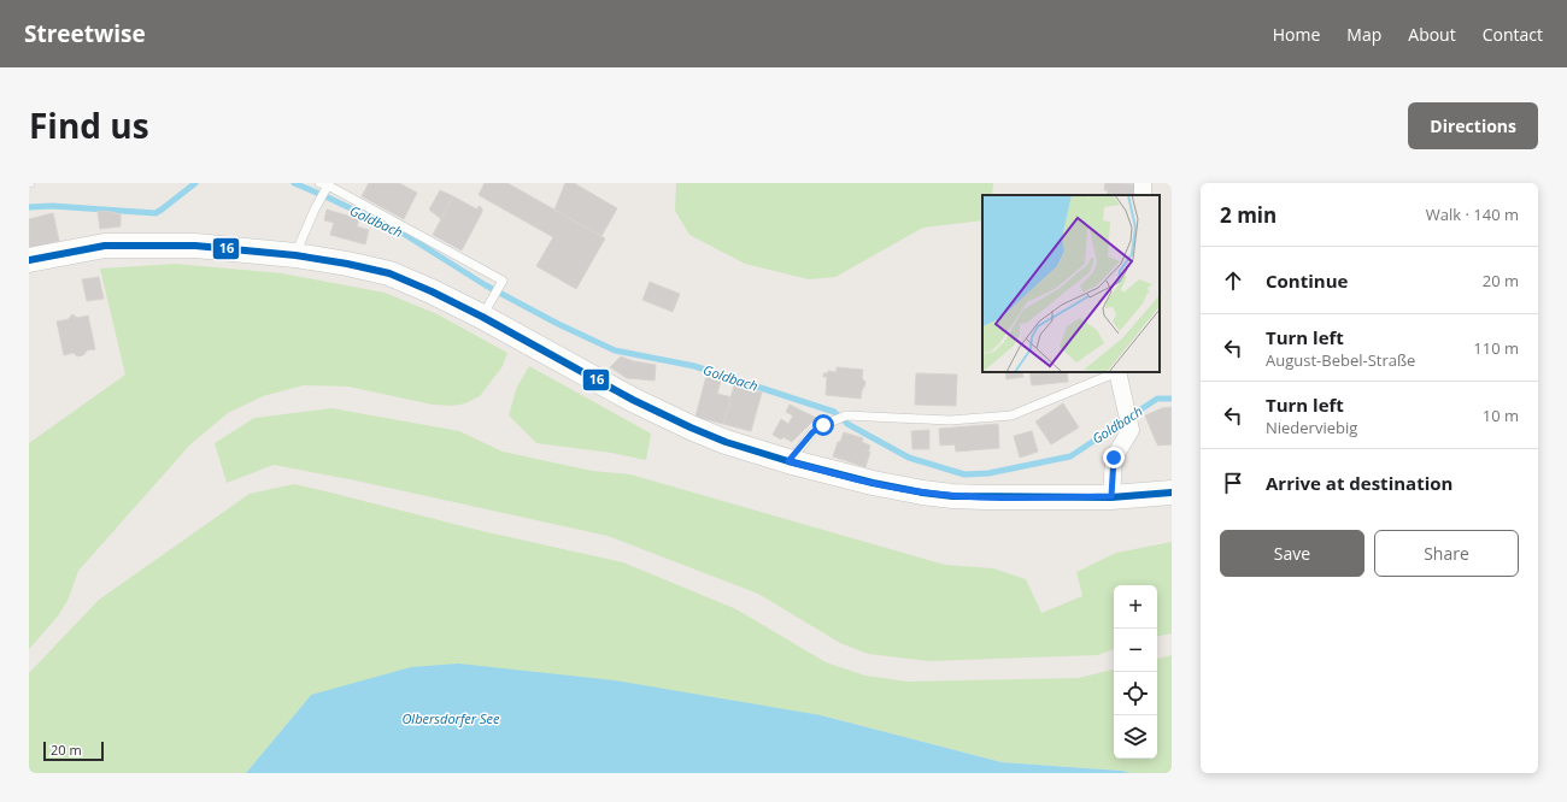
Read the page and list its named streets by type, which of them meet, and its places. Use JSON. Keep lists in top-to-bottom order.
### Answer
{
  "water": ["Goldbach", "Olbersdorfer See"],
  "lines": ["transit line 16"],
  "scale_bar": "20 m",
  "page": {
    "header": "Streetwise",
    "nav": [
      "Home",
      "Map",
      "About",
      "Contact"
    ],
    "title": "Find us",
    "buttons": [
      "Directions",
      ["Save", "Share"]
    ],
    "heading": ["2 min", "Walk · 140 m"],
    "list": [
      ["Continue", "20 m"],
      ["Turn left", "August-Bebel-Straße", "110 m"],
      ["Turn left", "Niederviebig", "10 m"],
      "Arrive at destination"
    ],
    "map_buttons": ["+", "−"],
    "scale": "20 m"
  }
}
